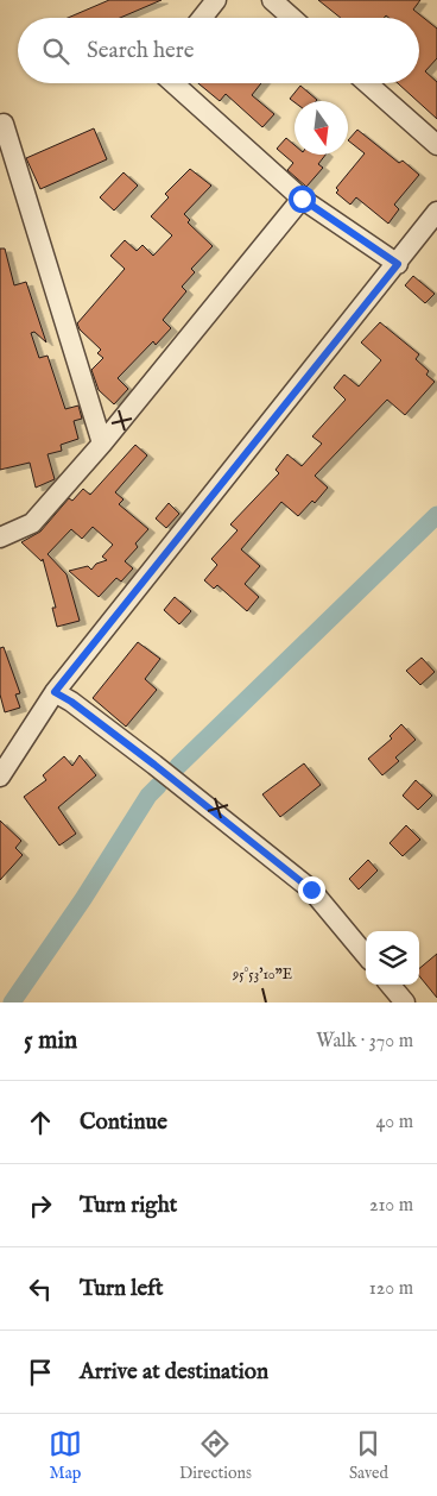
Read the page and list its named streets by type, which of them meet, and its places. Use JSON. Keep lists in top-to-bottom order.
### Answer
{
  "north": "bottom",
  "page": {
    "search": "Search here",
    "heading": ["5 min", "Walk · 370 m"],
    "list": [
      ["Continue", "40 m"],
      ["Turn right", "210 m"],
      ["Turn left", "120 m"],
      "Arrive at destination"
    ],
    "nav": ["Map", "Directions", "Saved"]
  },
  "coordinates": ["95°53'10\"E"]
}
